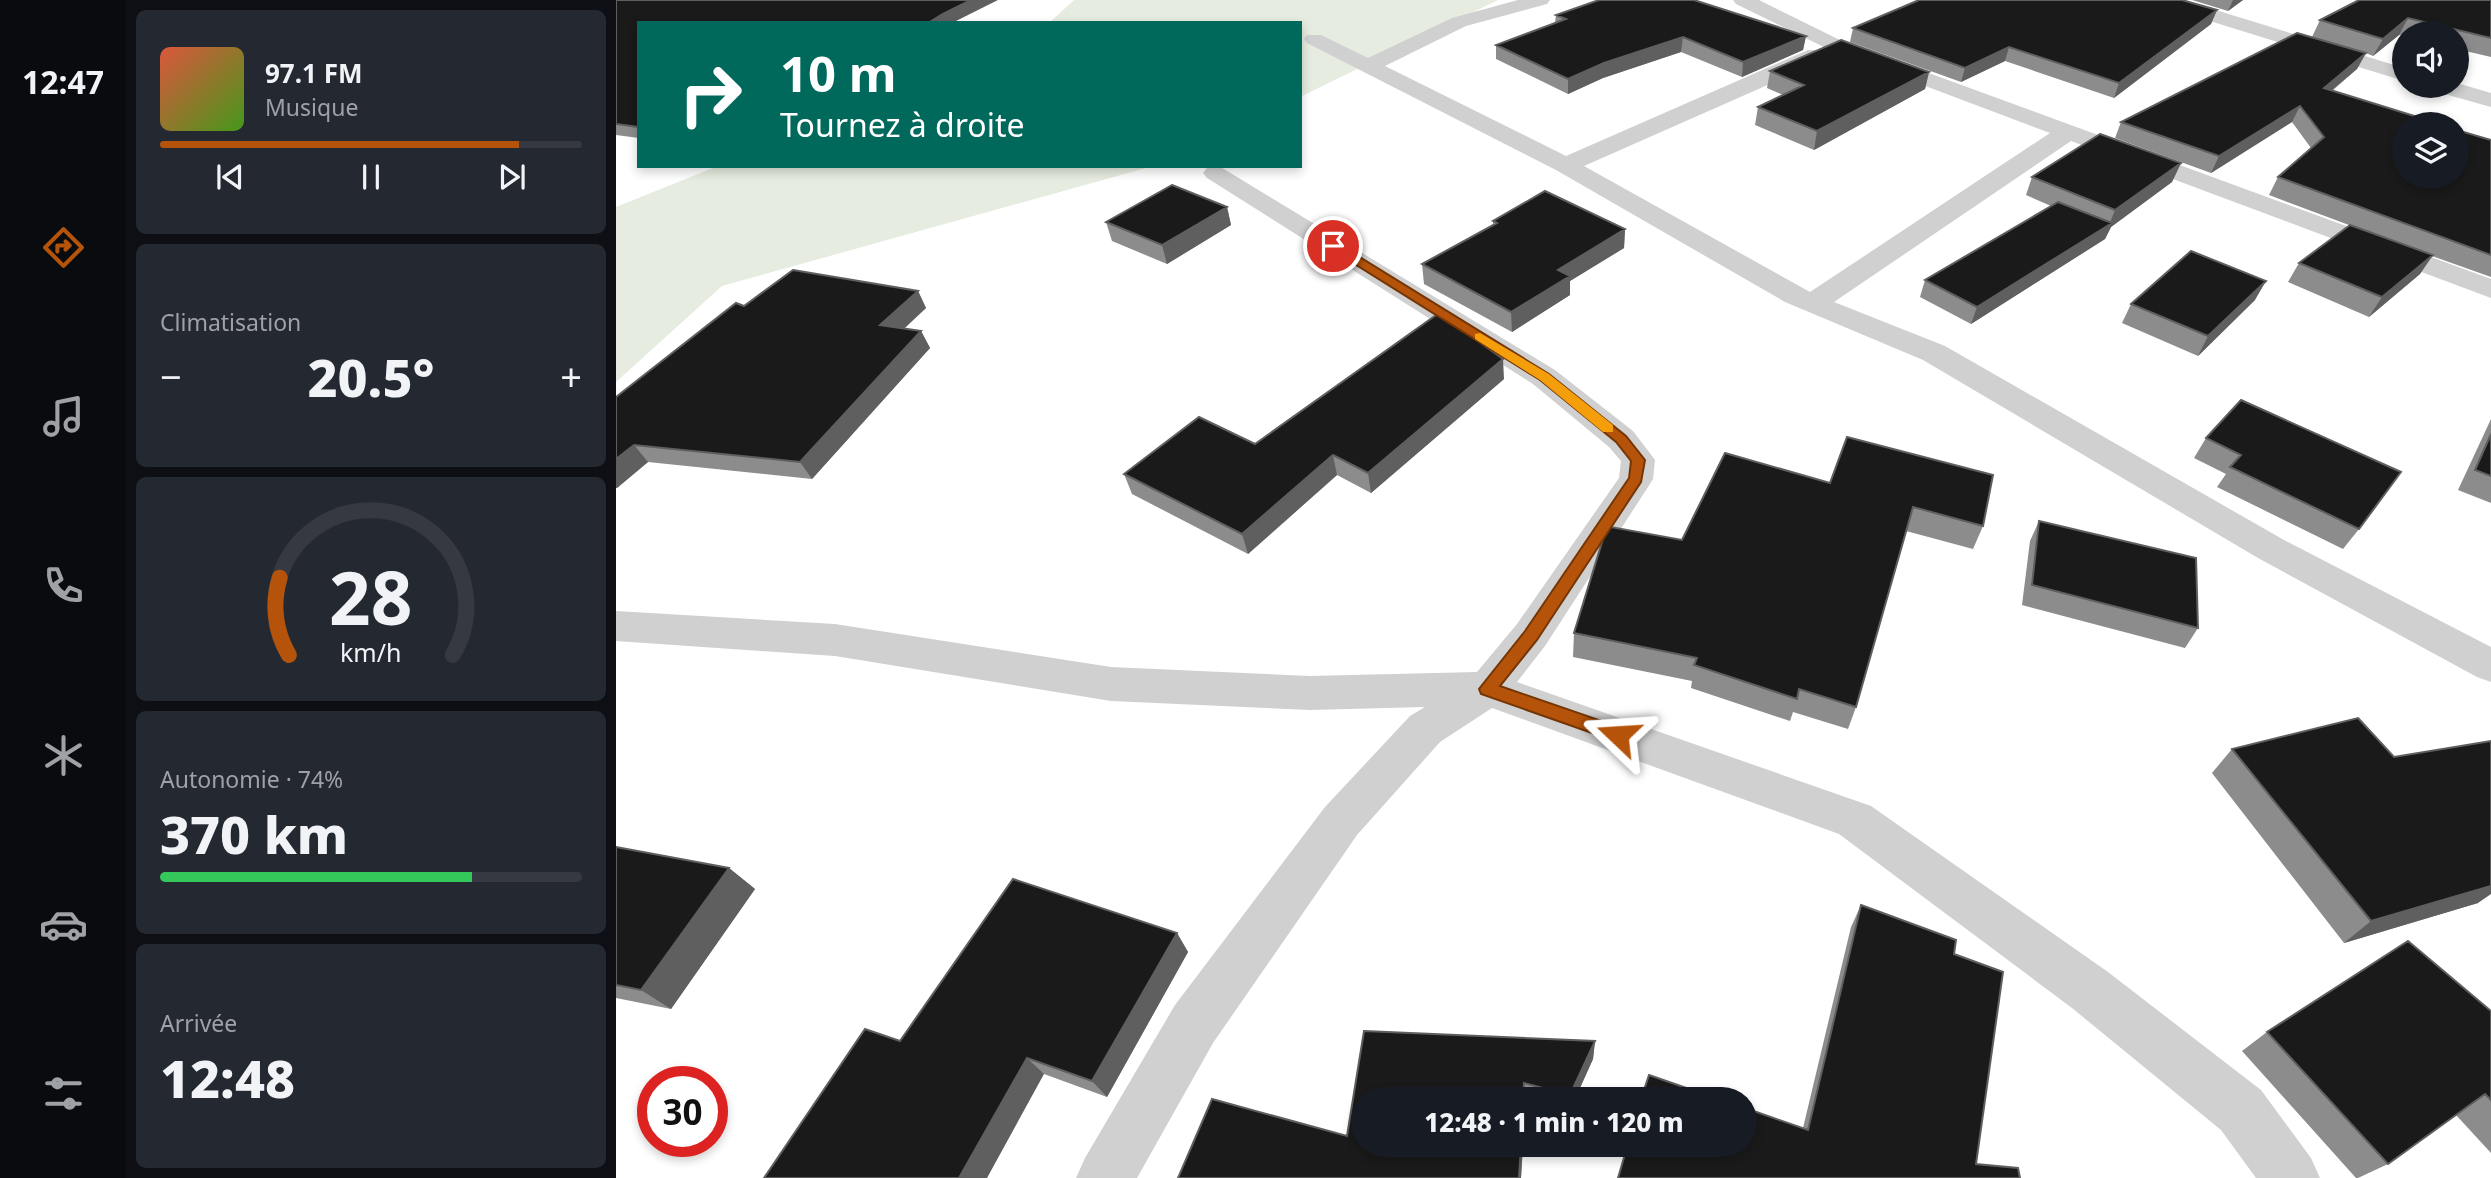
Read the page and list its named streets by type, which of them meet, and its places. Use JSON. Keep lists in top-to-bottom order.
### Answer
{
  "page": {
    "tabs": "12:47",
    "turn": ["10 m", "Tournez à droite"],
    "song": ["97.1 FM", "Musique"],
    "tile": [
      "Climatisation",
      ["Autonomie · 74%", "370 km"],
      ["Arrivée", "12:48"]
    ],
    "heat": ["−", "20.5°", "+"],
    "limit": "30",
    "trip": "12:48 · 1 min · 120 m",
    "gauge": ["28", "km/h"]
  }
}
